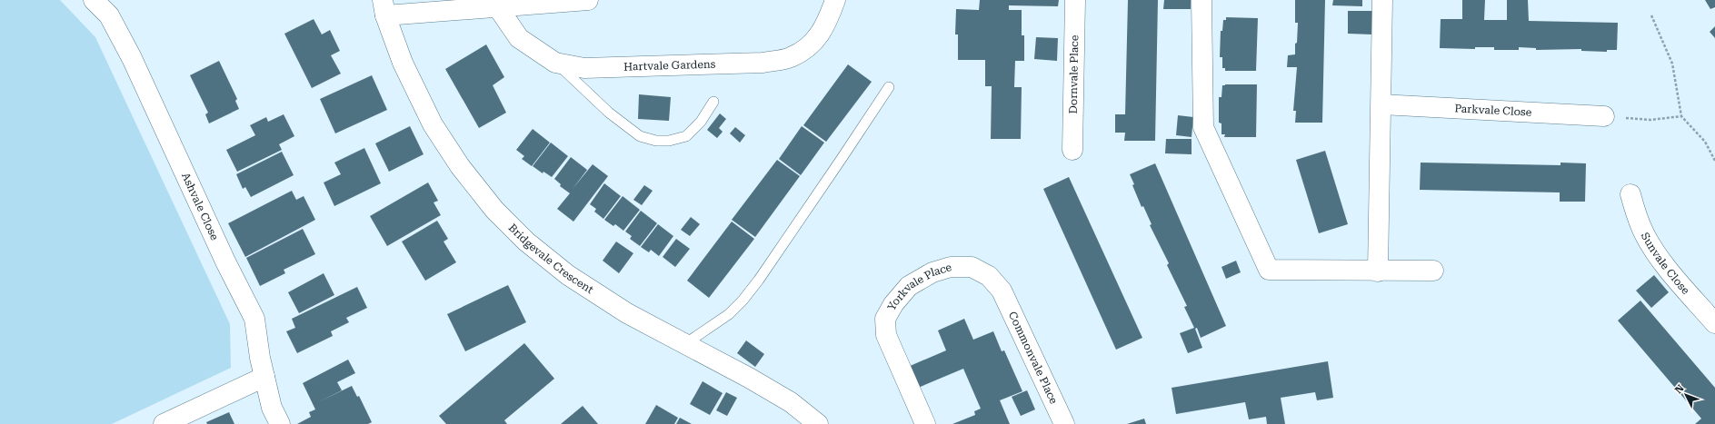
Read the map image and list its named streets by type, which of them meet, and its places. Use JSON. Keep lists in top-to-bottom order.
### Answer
{
  "streets": {
    "street": [
      "Hartvale Gardens",
      "Dornvale Place",
      "Parkvale Close",
      "Ashvale Close",
      "Bridgevale Crescent",
      "Sunvale Close",
      "Yorkvale Place",
      "Commonvale Place"
    ]
  },
  "crossings": [
    ["Yorkvale Place", "Commonvale Place"]
  ],
  "north": "top left"
}
